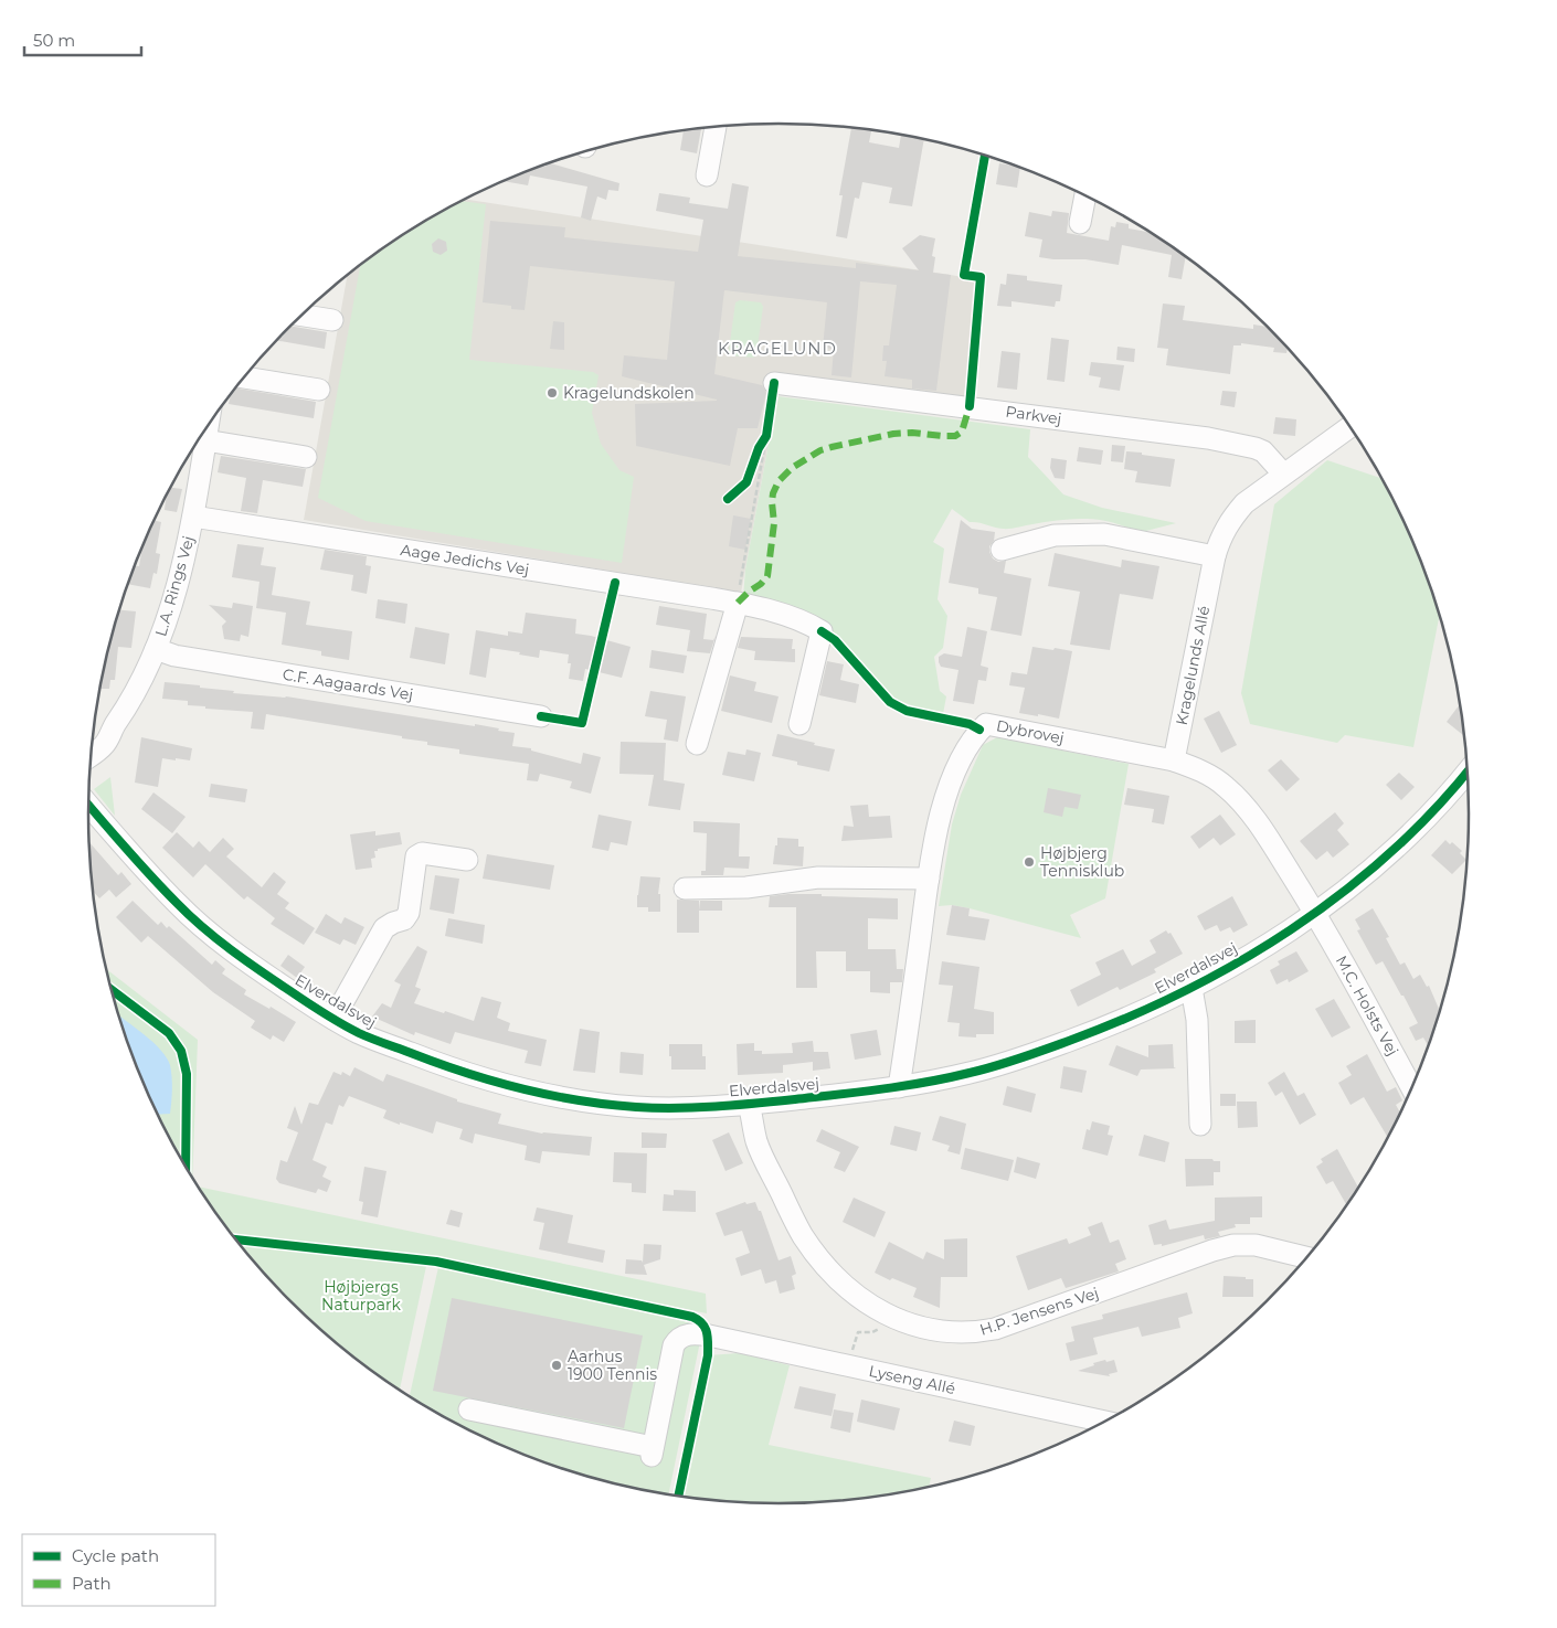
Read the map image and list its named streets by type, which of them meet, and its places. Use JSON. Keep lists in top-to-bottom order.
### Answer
{
  "streets": {
    "street": [
      "Parkvej",
      "Aage Jedichs Vej",
      "L.A. Rings Vej",
      "Kragelunds Allé",
      "C.F. Aagaards Vej",
      "Dybrovej",
      "Elverdalsvej",
      "M.C. Holsts Vej",
      "H.P. Jensens Vej",
      "Lyseng Allé"
    ]
  },
  "crossings": [
    ["Parkvej", "Kragelunds Allé"],
    ["Aage Jedichs Vej", "L.A. Rings Vej"],
    ["L.A. Rings Vej", "C.F. Aagaards Vej"],
    ["Kragelunds Allé", "Dybrovej"],
    ["Dybrovej", "Elverdalsvej"],
    ["Elverdalsvej", "M.C. Holsts Vej"],
    ["Elverdalsvej", "H.P. Jensens Vej"]
  ],
  "districts": ["KRAGELUND"],
  "parks": ["Højbjergs Naturpark"],
  "places": ["Kragelundskolen", "Højbjerg Tennisklub", "Aarhus 1900 Tennis"],
  "legend": ["Cycle path", "Path"],
  "scale_bar": "50 m"
}
